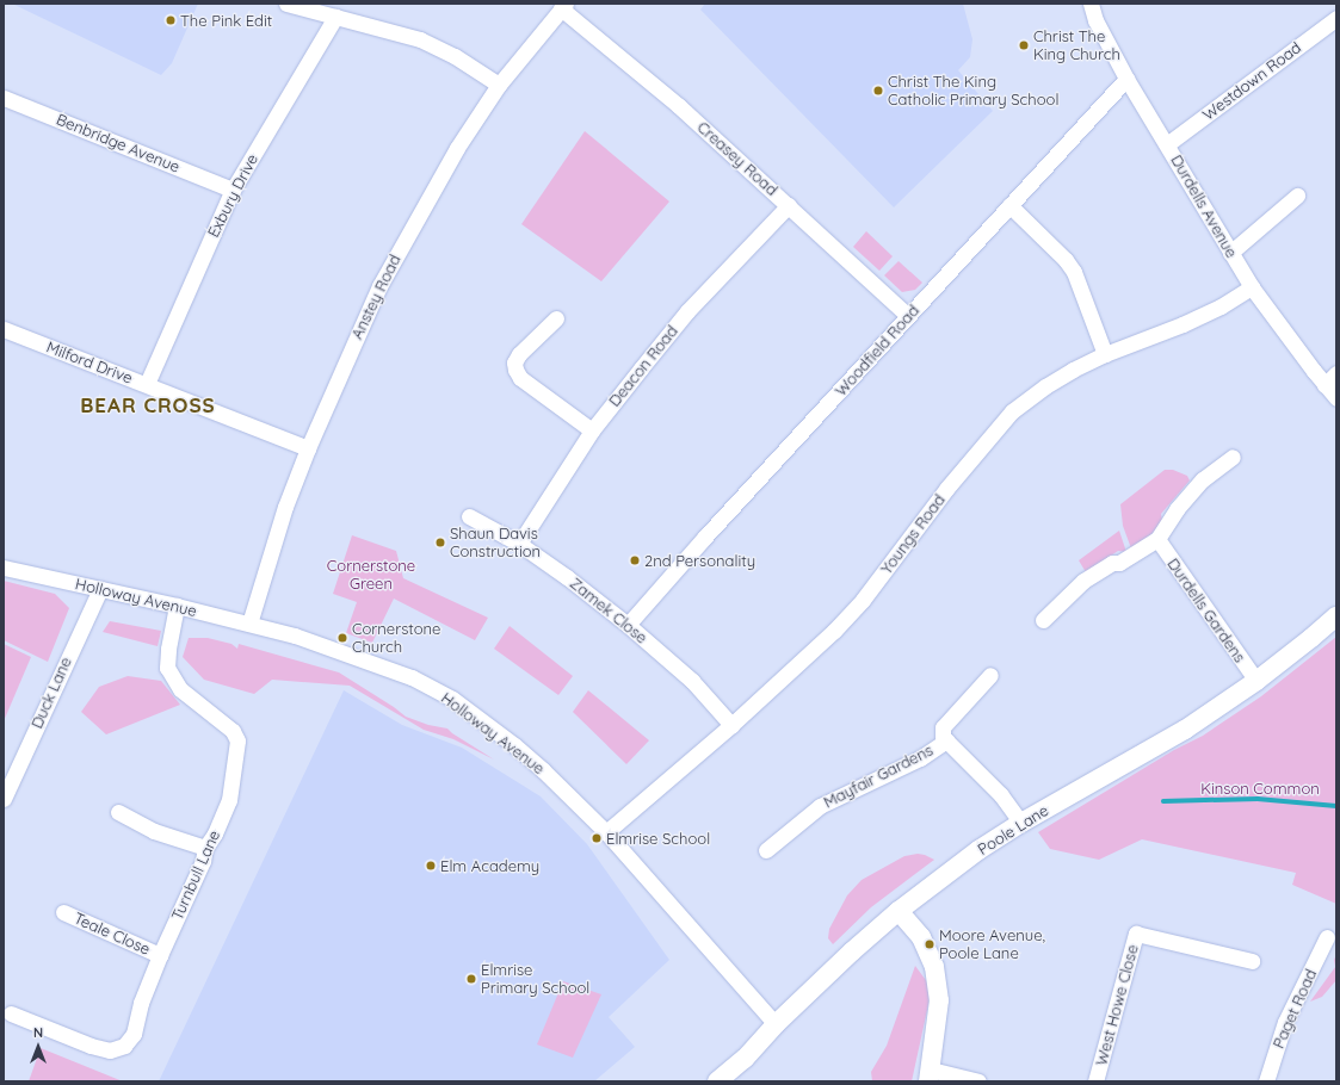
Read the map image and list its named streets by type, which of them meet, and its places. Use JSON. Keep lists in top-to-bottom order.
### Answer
{
  "streets": {
    "street": [
      "Westdown Road",
      "Benbridge Avenue",
      "Creasey Road",
      "Exbury Drive",
      "Durdells Avenue",
      "Anstey Road",
      "Woodfield Road",
      "Milford Drive",
      "Deacon Road",
      "Youngs Road",
      "Holloway Avenue",
      "Zamek Close",
      "Durdells Gardens",
      "Duck Lane",
      "Mayfair Gardens",
      "Poole Lane",
      "Turnbull Lane",
      "Teale Close",
      "West Howe Close",
      "Paget Road"
    ]
  },
  "crossings": [
    ["Westdown Road", "Durdells Avenue"],
    ["Benbridge Avenue", "Exbury Drive"],
    ["Creasey Road", "Anstey Road"],
    ["Creasey Road", "Woodfield Road"],
    ["Creasey Road", "Deacon Road"],
    ["Exbury Drive", "Milford Drive"],
    ["Durdells Avenue", "Woodfield Road"],
    ["Durdells Avenue", "Youngs Road"],
    ["Anstey Road", "Milford Drive"],
    ["Anstey Road", "Holloway Avenue"],
    ["Woodfield Road", "Zamek Close"],
    ["Deacon Road", "Zamek Close"],
    ["Youngs Road", "Holloway Avenue"],
    ["Youngs Road", "Zamek Close"],
    ["Holloway Avenue", "Duck Lane"],
    ["Holloway Avenue", "Poole Lane"],
    ["Holloway Avenue", "Turnbull Lane"],
    ["Durdells Gardens", "Poole Lane"],
    ["Mayfair Gardens", "Poole Lane"],
    ["Turnbull Lane", "Teale Close"]
  ],
  "districts": ["BEAR CROSS"],
  "parks": ["Cornerstone Green", "Kinson Common"],
  "places": [
    "The Pink Edit",
    "Christ The King Church",
    "Christ The King Catholic Primary School",
    "Shaun Davis Construction",
    "2nd Personality",
    "Cornerstone Church",
    "Elmrise School",
    "Elm Academy",
    "Moore Avenue, Poole Lane",
    "Elmrise Primary School"
  ],
  "north": "top"
}
